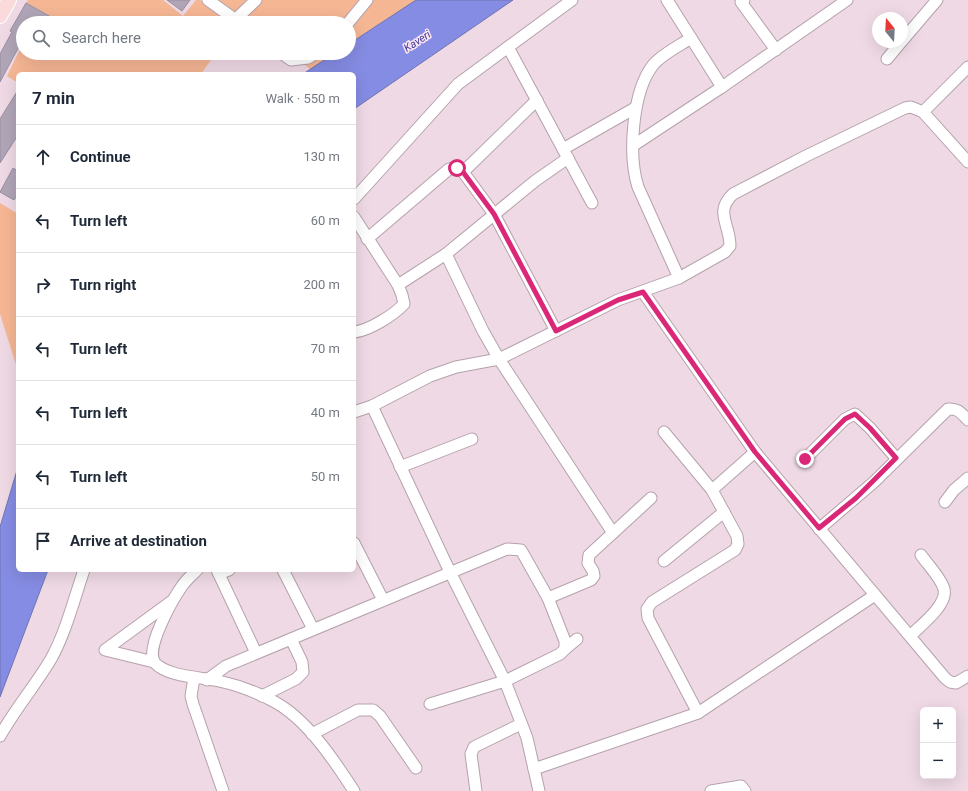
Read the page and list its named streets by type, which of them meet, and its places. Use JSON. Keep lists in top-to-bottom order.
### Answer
{
  "water": ["Kaveri"],
  "north": "top",
  "page": {
    "search": "Search here",
    "heading": ["7 min", "Walk · 550 m"],
    "list": [
      ["Continue", "130 m"],
      ["Turn left", "60 m"],
      ["Turn right", "200 m"],
      ["Turn left", "70 m"],
      ["Turn left", "40 m"],
      ["Turn left", "50 m"],
      "Arrive at destination"
    ],
    "map_buttons": ["+", "−"]
  }
}
